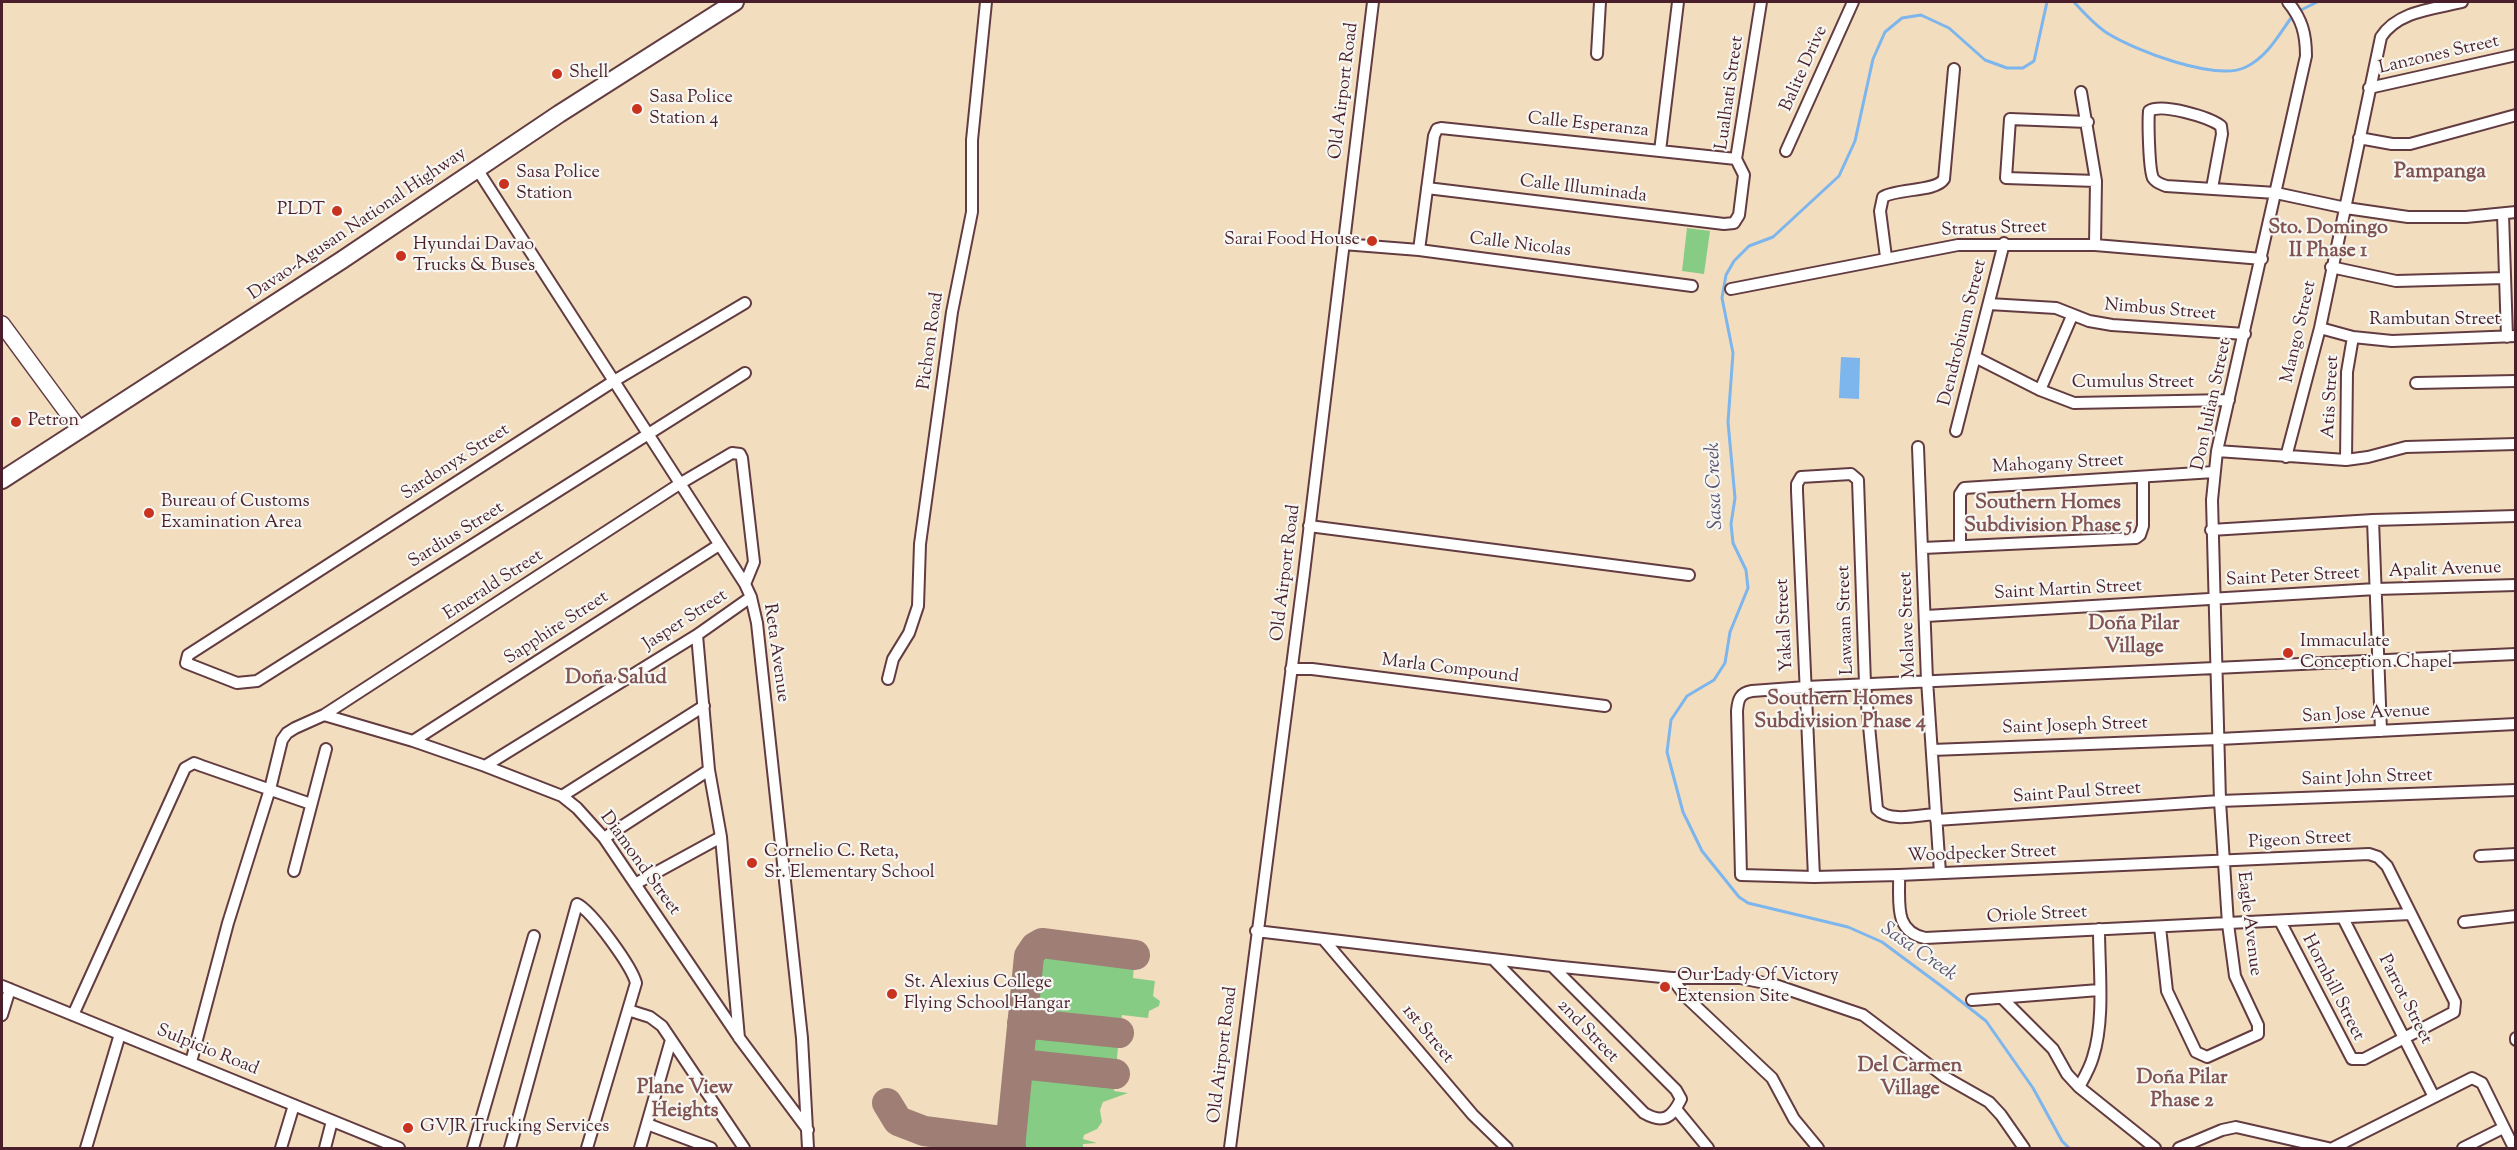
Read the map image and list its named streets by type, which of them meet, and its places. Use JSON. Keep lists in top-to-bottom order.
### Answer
{
  "streets": {
    "main road": ["Davao-Agusan National Highway"],
    "street": [
      "Lanzones Street",
      "Balite Drive",
      "Old Airport Road",
      "Lualhati Street",
      "Calle Esperanza",
      "Calle Illuminada",
      "Stratus Street",
      "Calle Nicolas",
      "Nimbus Street",
      "Rambutan Street",
      "Mango Street",
      "Dendrobium Street",
      "Pichon Road",
      "Cumulus Street",
      "Atis Street",
      "Don Julian Street",
      "Sardonyx Street",
      "Mahogany Street",
      "Sardius Street",
      "Apalit Avenue",
      "Saint Peter Street",
      "Emerald Street",
      "Saint Martin Street",
      "Lawaan Street",
      "Jasper Street",
      "Yakal Street",
      "Molave Street",
      "Sapphire Street",
      "Reta Avenue",
      "Marla Compound",
      "San Jose Avenue",
      "Saint Joseph Street",
      "Saint John Street",
      "Saint Paul Street",
      "Pigeon Street",
      "Woodpecker Street",
      "Diamond Street",
      "Oriole Street",
      "Eagle Avenue",
      "Hornbill Street",
      "Parrot Street",
      "2nd Street",
      "1st Street",
      "Sulpicio Road"
    ]
  },
  "crossings": [
    ["Lanzones Street", "Mango Street"],
    ["Old Airport Road", "Calle Nicolas"],
    ["Old Airport Road", "Marla Compound"],
    ["Lualhati Street", "Calle Esperanza"],
    ["Lualhati Street", "Calle Illuminada"],
    ["Calle Esperanza", "Calle Illuminada"],
    ["Davao-Agusan National Highway", "Reta Avenue"],
    ["Stratus Street", "Dendrobium Street"],
    ["Stratus Street", "Don Julian Street"],
    ["Nimbus Street", "Dendrobium Street"],
    ["Nimbus Street", "Don Julian Street"],
    ["Rambutan Street", "Mango Street"],
    ["Rambutan Street", "Atis Street"],
    ["Dendrobium Street", "Cumulus Street"],
    ["Cumulus Street", "Don Julian Street"],
    ["Don Julian Street", "Mahogany Street"],
    ["Don Julian Street", "Saint Peter Street"],
    ["Don Julian Street", "Saint Martin Street"],
    ["Don Julian Street", "San Jose Avenue"],
    ["Don Julian Street", "Saint Joseph Street"],
    ["Don Julian Street", "Saint John Street"],
    ["Don Julian Street", "Saint Paul Street"],
    ["Don Julian Street", "Pigeon Street"],
    ["Don Julian Street", "Woodpecker Street"],
    ["Don Julian Street", "Eagle Avenue"],
    ["Sardonyx Street", "Sardius Street"],
    ["Sardonyx Street", "Reta Avenue"],
    ["Sardius Street", "Reta Avenue"],
    ["Apalit Avenue", "Saint Peter Street"],
    ["Saint Peter Street", "Saint Martin Street"],
    ["Emerald Street", "Reta Avenue"],
    ["Emerald Street", "Diamond Street"],
    ["Emerald Street", "Sulpicio Road"],
    ["Saint Martin Street", "Molave Street"],
    ["Lawaan Street", "Yakal Street"],
    ["Lawaan Street", "Molave Street"],
    ["Lawaan Street", "Saint Paul Street"],
    ["Jasper Street", "Reta Avenue"],
    ["Jasper Street", "Diamond Street"],
    ["Yakal Street", "Woodpecker Street"],
    ["Molave Street", "Saint Joseph Street"],
    ["Molave Street", "Saint Paul Street"],
    ["Molave Street", "Woodpecker Street"],
    ["Sapphire Street", "Reta Avenue"],
    ["Sapphire Street", "Diamond Street"],
    ["Reta Avenue", "Diamond Street"],
    ["San Jose Avenue", "Saint Joseph Street"],
    ["Saint John Street", "Saint Paul Street"],
    ["Pigeon Street", "Woodpecker Street"],
    ["Pigeon Street", "Oriole Street"],
    ["Pigeon Street", "Eagle Avenue"],
    ["Pigeon Street", "Hornbill Street"],
    ["Woodpecker Street", "Oriole Street"],
    ["Woodpecker Street", "Eagle Avenue"],
    ["Oriole Street", "Eagle Avenue"],
    ["Oriole Street", "Hornbill Street"],
    ["Oriole Street", "Parrot Street"],
    ["Hornbill Street", "Parrot Street"]
  ],
  "districts": [
    "Pampanga",
    "Sto. Domingo II Phase 1",
    "Southern Homes Subdivision Phase 5",
    "Doña Pilar Village",
    "Doña Salud",
    "Southern Homes Subdivision Phase 4",
    "Del Carmen Village",
    "Doña Pilar Phase 2",
    "Plane View Heights"
  ],
  "water": ["Sasa Creek"],
  "places": [
    "Shell",
    "Sasa Police Station 4",
    "Sasa Police Station",
    "PLDT",
    "Sarai Food House",
    "Hyundai Davao Trucks & Buses",
    "Petron",
    "Bureau of Customs Examination Area",
    "Immaculate Conception Chapel",
    "Cornelio C. Reta, Sr. Elementary School",
    "Our Lady Of Victory Extension Site",
    "St. Alexius College Flying School Hangar",
    "GVJR Trucking Services"
  ]
}
